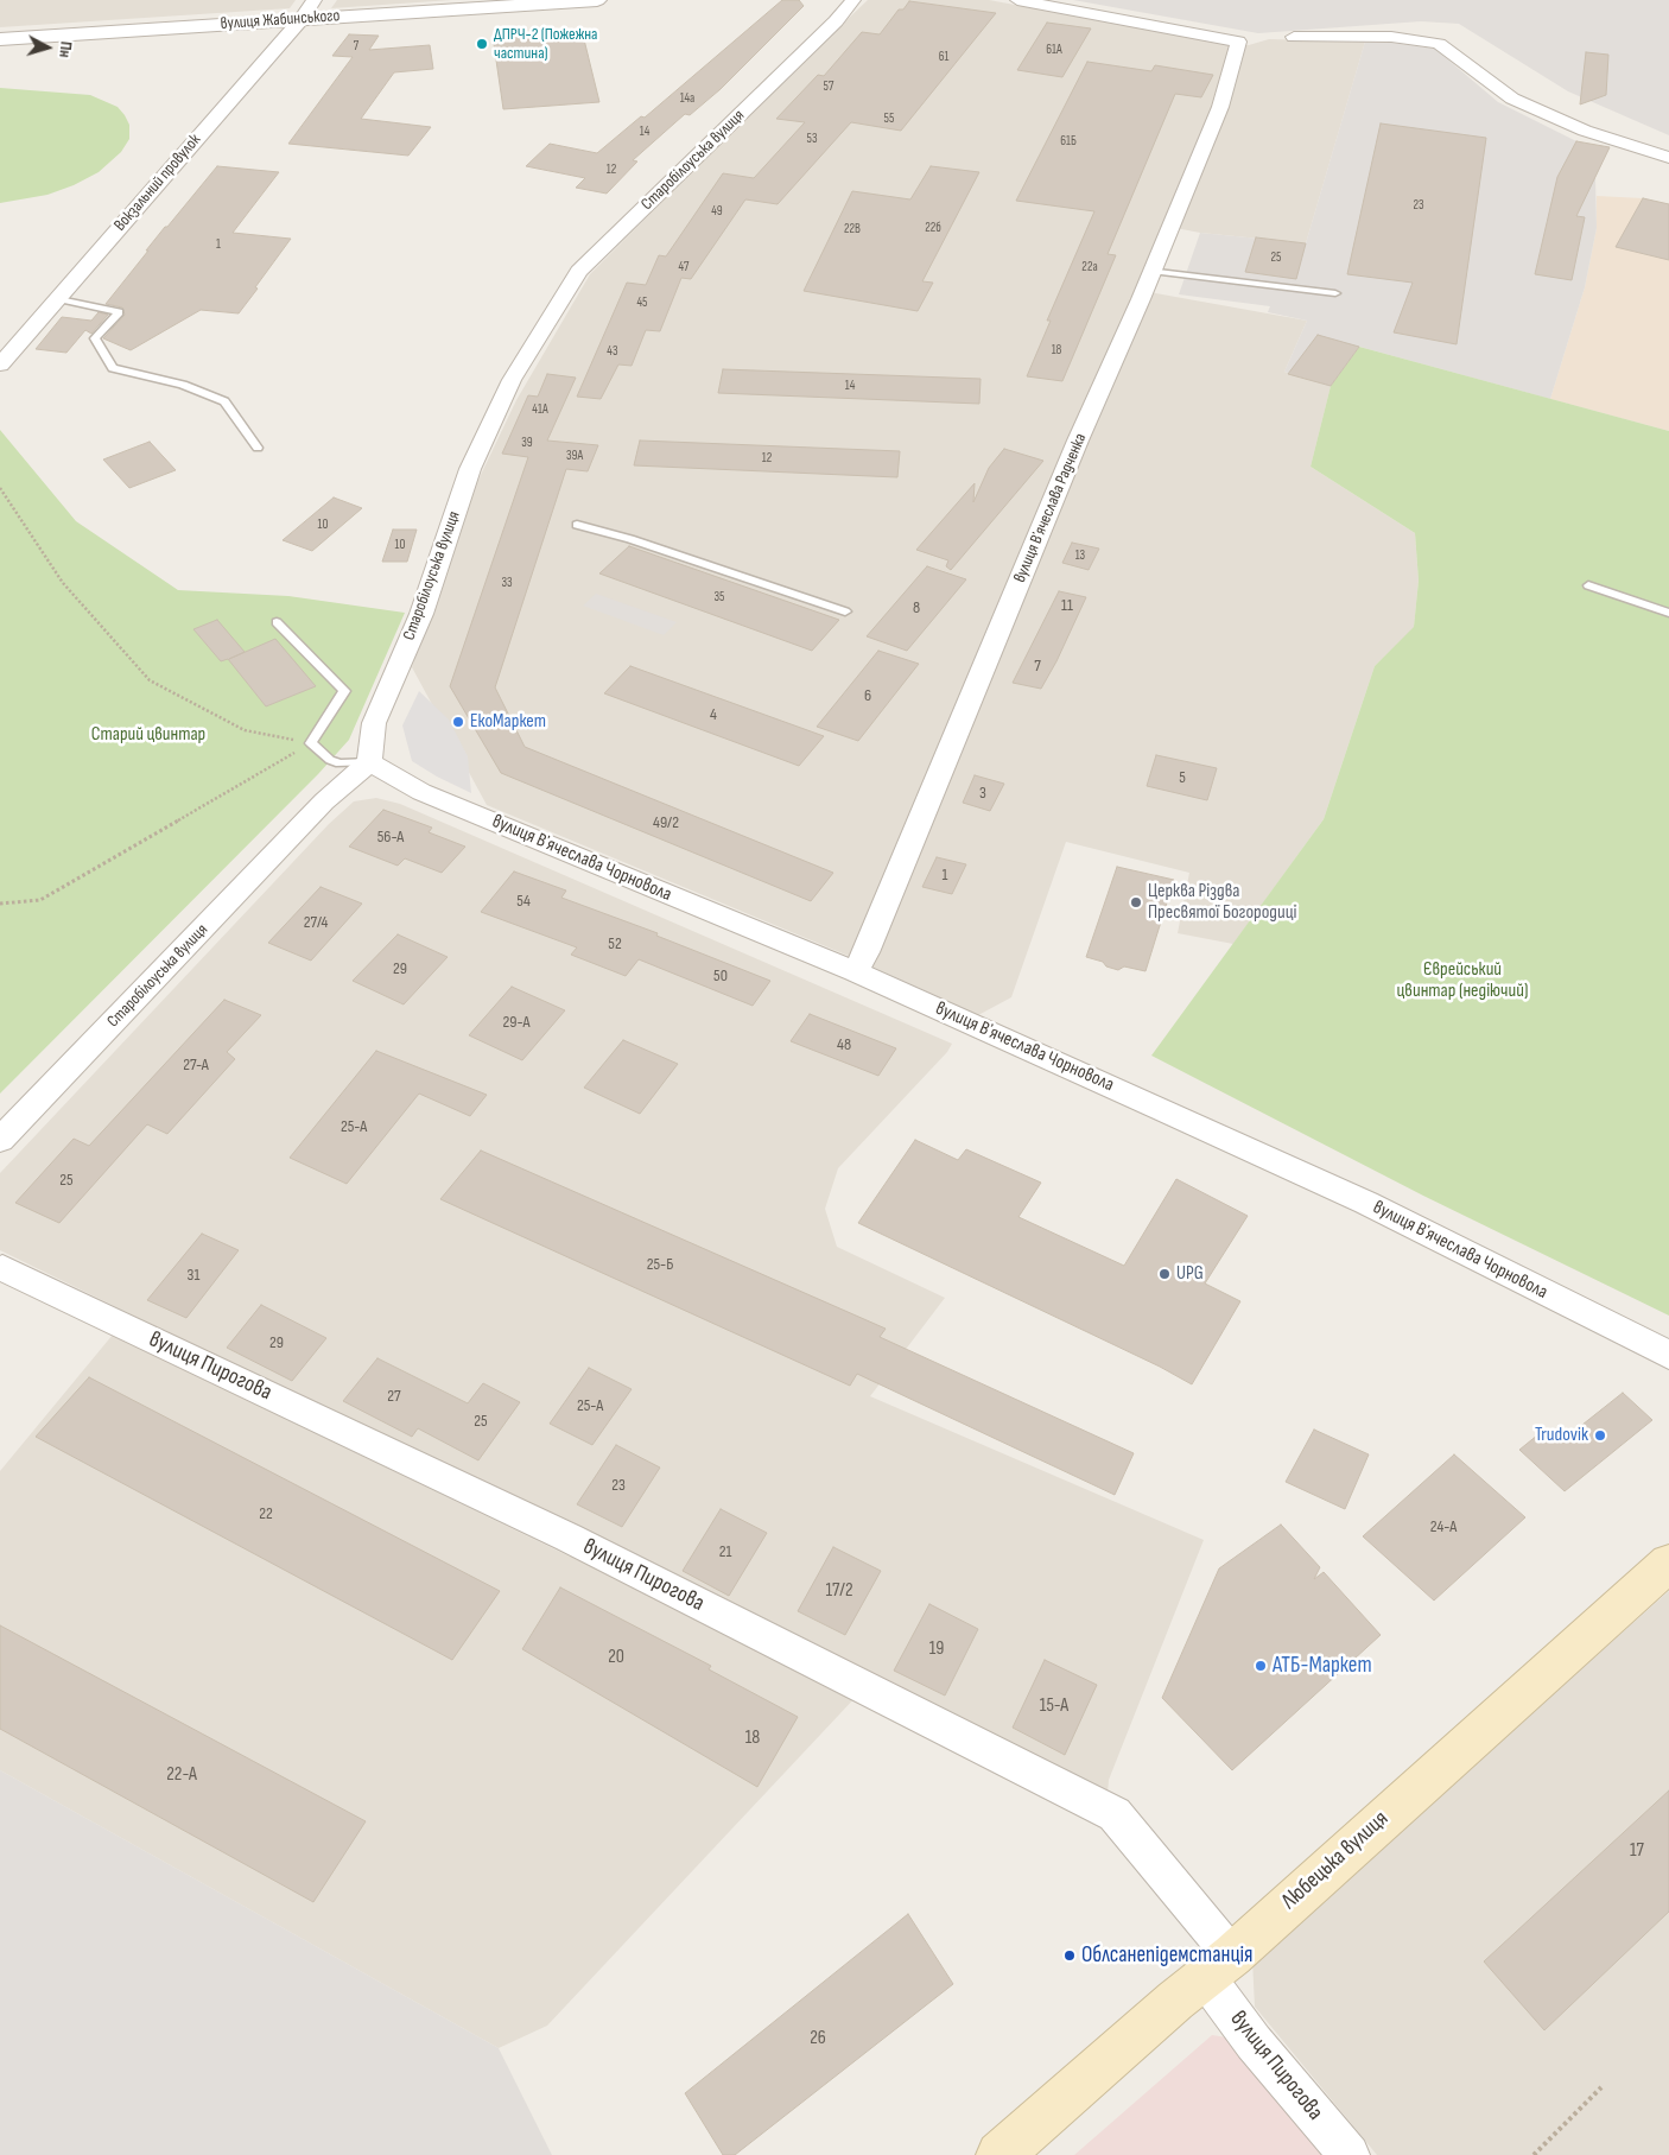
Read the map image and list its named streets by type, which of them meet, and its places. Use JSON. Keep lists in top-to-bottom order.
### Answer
{
  "streets": {
    "main road": ["Любецька вулиця"],
    "street": [
      "вулиця Жабинського",
      "Старобілоуська вулиця",
      "Вокзальний провулок",
      "вулиця Вʼячеслава Радченка",
      "вулиця Вʼячеслава Чорновола",
      "вулиця Пирогова"
    ]
  },
  "crossings": [
    ["вулиця Жабинського", "Вокзальний провулок"],
    ["Старобілоуська вулиця", "вулиця Вʼячеслава Чорновола"],
    ["вулиця Вʼячеслава Радченка", "вулиця Вʼячеслава Чорновола"],
    ["вулиця Пирогова", "Любецька вулиця"]
  ],
  "parks": ["Старий цвинтар", "Єврейський цвинтар (недіючий)"],
  "places": [
    "ДПРЧ-2 (Пожежна частина)",
    "ЕкоМаркет",
    "Церква Різдва Пресвятої Богородиці",
    "UPG",
    "Trudovik",
    "АТБ-Маркет",
    "Облсанепідемстанція"
  ],
  "house_numbers": [
    "7",
    "61А",
    "61",
    "57",
    "14а",
    "55",
    "14",
    "53",
    "61Б",
    "12",
    "23",
    "49",
    "22б",
    "22В",
    "1",
    "25",
    "47",
    "22а",
    "45",
    "18",
    "43",
    "14",
    "41А",
    "39",
    "39А",
    "12",
    "10",
    "10",
    "13",
    "33",
    "35",
    "11",
    "8",
    "7",
    "6",
    "4",
    "5",
    "3",
    "49/2",
    "56-А",
    "1",
    "54",
    "27/4",
    "52",
    "29",
    "50",
    "29-А",
    "48",
    "27-А",
    "25-А",
    "25",
    "25-Б",
    "31",
    "29",
    "27",
    "25-А",
    "25",
    "23",
    "22",
    "24-А",
    "21",
    "17/2",
    "19",
    "20",
    "15-А",
    "18",
    "22-А",
    "17",
    "26"
  ],
  "north": "right"
}
